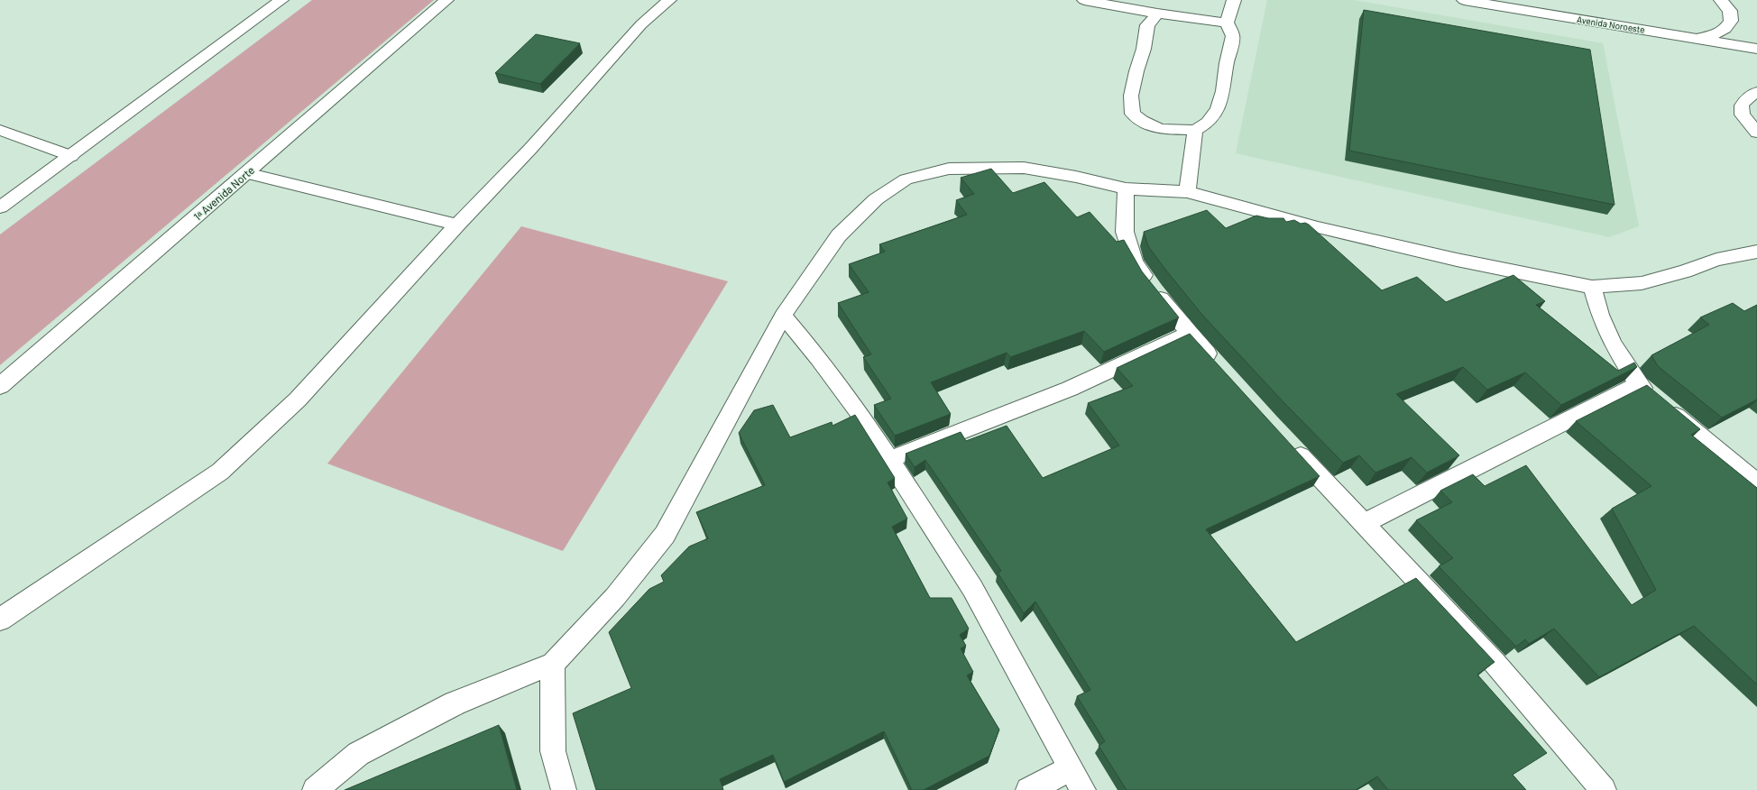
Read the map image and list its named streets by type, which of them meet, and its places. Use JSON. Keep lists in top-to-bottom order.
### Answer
{
  "streets": {
    "street": ["Avenida Noroeste", "1ᵃ Avenida Norte"]
  }
}
